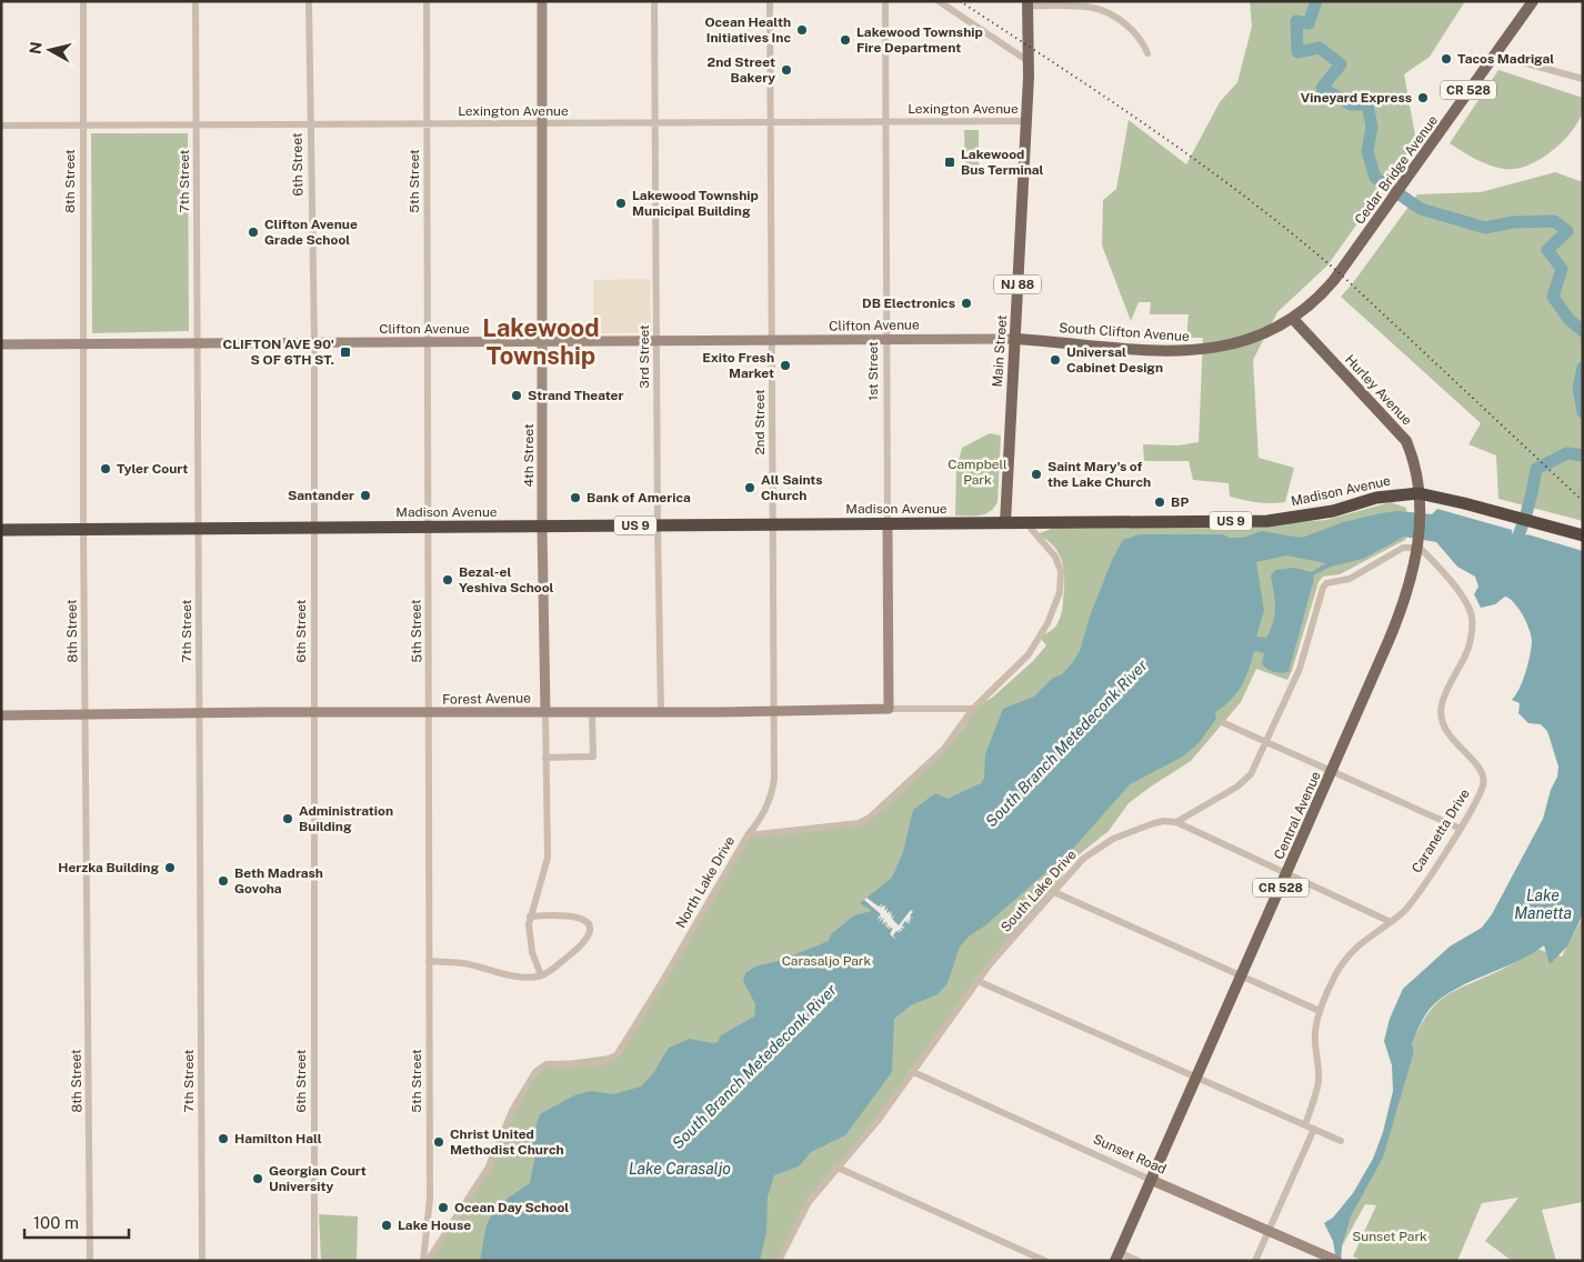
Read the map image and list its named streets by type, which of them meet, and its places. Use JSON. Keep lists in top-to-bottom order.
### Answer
{
  "streets": {
    "highway": ["Madison Avenue", "US 9"],
    "main road": [
      "CR 528",
      "Cedar Bridge Avenue",
      "NJ 88",
      "South Clifton Avenue",
      "Main Street",
      "Hurley Avenue",
      "Central Avenue"
    ],
    "street": [
      "Lexington Avenue",
      "6th Street",
      "8th Street",
      "7th Street",
      "5th Street",
      "Clifton Avenue",
      "3rd Street",
      "1st Street",
      "2nd Street",
      "4th Street",
      "Forest Avenue",
      "Caranetta Drive",
      "North Lake Drive",
      "South Lake Drive",
      "Sunset Road"
    ]
  },
  "crossings": [
    ["Lexington Avenue", "6th Street"],
    ["Lexington Avenue", "8th Street"],
    ["Lexington Avenue", "7th Street"],
    ["Lexington Avenue", "5th Street"],
    ["Lexington Avenue", "Main Street"],
    ["Lexington Avenue", "3rd Street"],
    ["Lexington Avenue", "1st Street"],
    ["Lexington Avenue", "2nd Street"],
    ["Lexington Avenue", "4th Street"],
    ["6th Street", "Clifton Avenue"],
    ["6th Street", "Madison Avenue"],
    ["6th Street", "Forest Avenue"],
    ["Cedar Bridge Avenue", "South Clifton Avenue"],
    ["Cedar Bridge Avenue", "Hurley Avenue"],
    ["8th Street", "Clifton Avenue"],
    ["8th Street", "Madison Avenue"],
    ["8th Street", "Forest Avenue"],
    ["7th Street", "Clifton Avenue"],
    ["7th Street", "Madison Avenue"],
    ["7th Street", "Forest Avenue"],
    ["5th Street", "Clifton Avenue"],
    ["5th Street", "Madison Avenue"],
    ["5th Street", "Forest Avenue"],
    ["5th Street", "North Lake Drive"],
    ["Clifton Avenue", "South Clifton Avenue"],
    ["Clifton Avenue", "Main Street"],
    ["Clifton Avenue", "3rd Street"],
    ["Clifton Avenue", "1st Street"],
    ["Clifton Avenue", "2nd Street"],
    ["Clifton Avenue", "4th Street"],
    ["South Clifton Avenue", "Main Street"],
    ["South Clifton Avenue", "Hurley Avenue"],
    ["Main Street", "Madison Avenue"],
    ["3rd Street", "Madison Avenue"],
    ["3rd Street", "Forest Avenue"],
    ["1st Street", "Madison Avenue"],
    ["1st Street", "Forest Avenue"],
    ["Hurley Avenue", "Madison Avenue"],
    ["Hurley Avenue", "Central Avenue"],
    ["2nd Street", "Madison Avenue"],
    ["2nd Street", "Forest Avenue"],
    ["2nd Street", "North Lake Drive"],
    ["4th Street", "Madison Avenue"],
    ["4th Street", "Forest Avenue"],
    ["Madison Avenue", "Central Avenue"],
    ["Madison Avenue", "North Lake Drive"],
    ["Forest Avenue", "North Lake Drive"],
    ["Central Avenue", "Caranetta Drive"],
    ["Central Avenue", "South Lake Drive"],
    ["Central Avenue", "Sunset Road"],
    ["Caranetta Drive", "South Lake Drive"],
    ["South Lake Drive", "Sunset Road"]
  ],
  "districts": ["Lakewood Township"],
  "water": ["South Branch Metedeconk River", "Lake Manetta", "Lake Carasaljo"],
  "parks": ["Campbell Park", "Carasaljo Park", "Sunset Park"],
  "places": {
    "other": [
      "Ocean Health Initiatives Inc",
      "Lakewood Township Fire Department",
      "Tacos Madrigal",
      "2nd Street Bakery",
      "Vineyard Express",
      "Lakewood Township Municipal Building",
      "Clifton Avenue Grade School",
      "DB Electronics",
      "Universal Cabinet Design",
      "Exito Fresh Market",
      "Strand Theater",
      "Tyler Court",
      "Saint Mary's of the Lake Church",
      "All Saints Church",
      "Santander",
      "Bank of America",
      "BP",
      "Bezal-el Yeshiva School",
      "Administration Building",
      "Herzka Building",
      "Beth Madrash Govoha",
      "Hamilton Hall",
      "Christ United Methodist Church",
      "Georgian Court University",
      "Ocean Day School",
      "Lake House"
    ],
    "transit": ["Lakewood Bus Terminal", "CLIFTON AVE 90' S OF 6TH ST."]
  },
  "scale_bar": "100 m",
  "north": "left"
}
